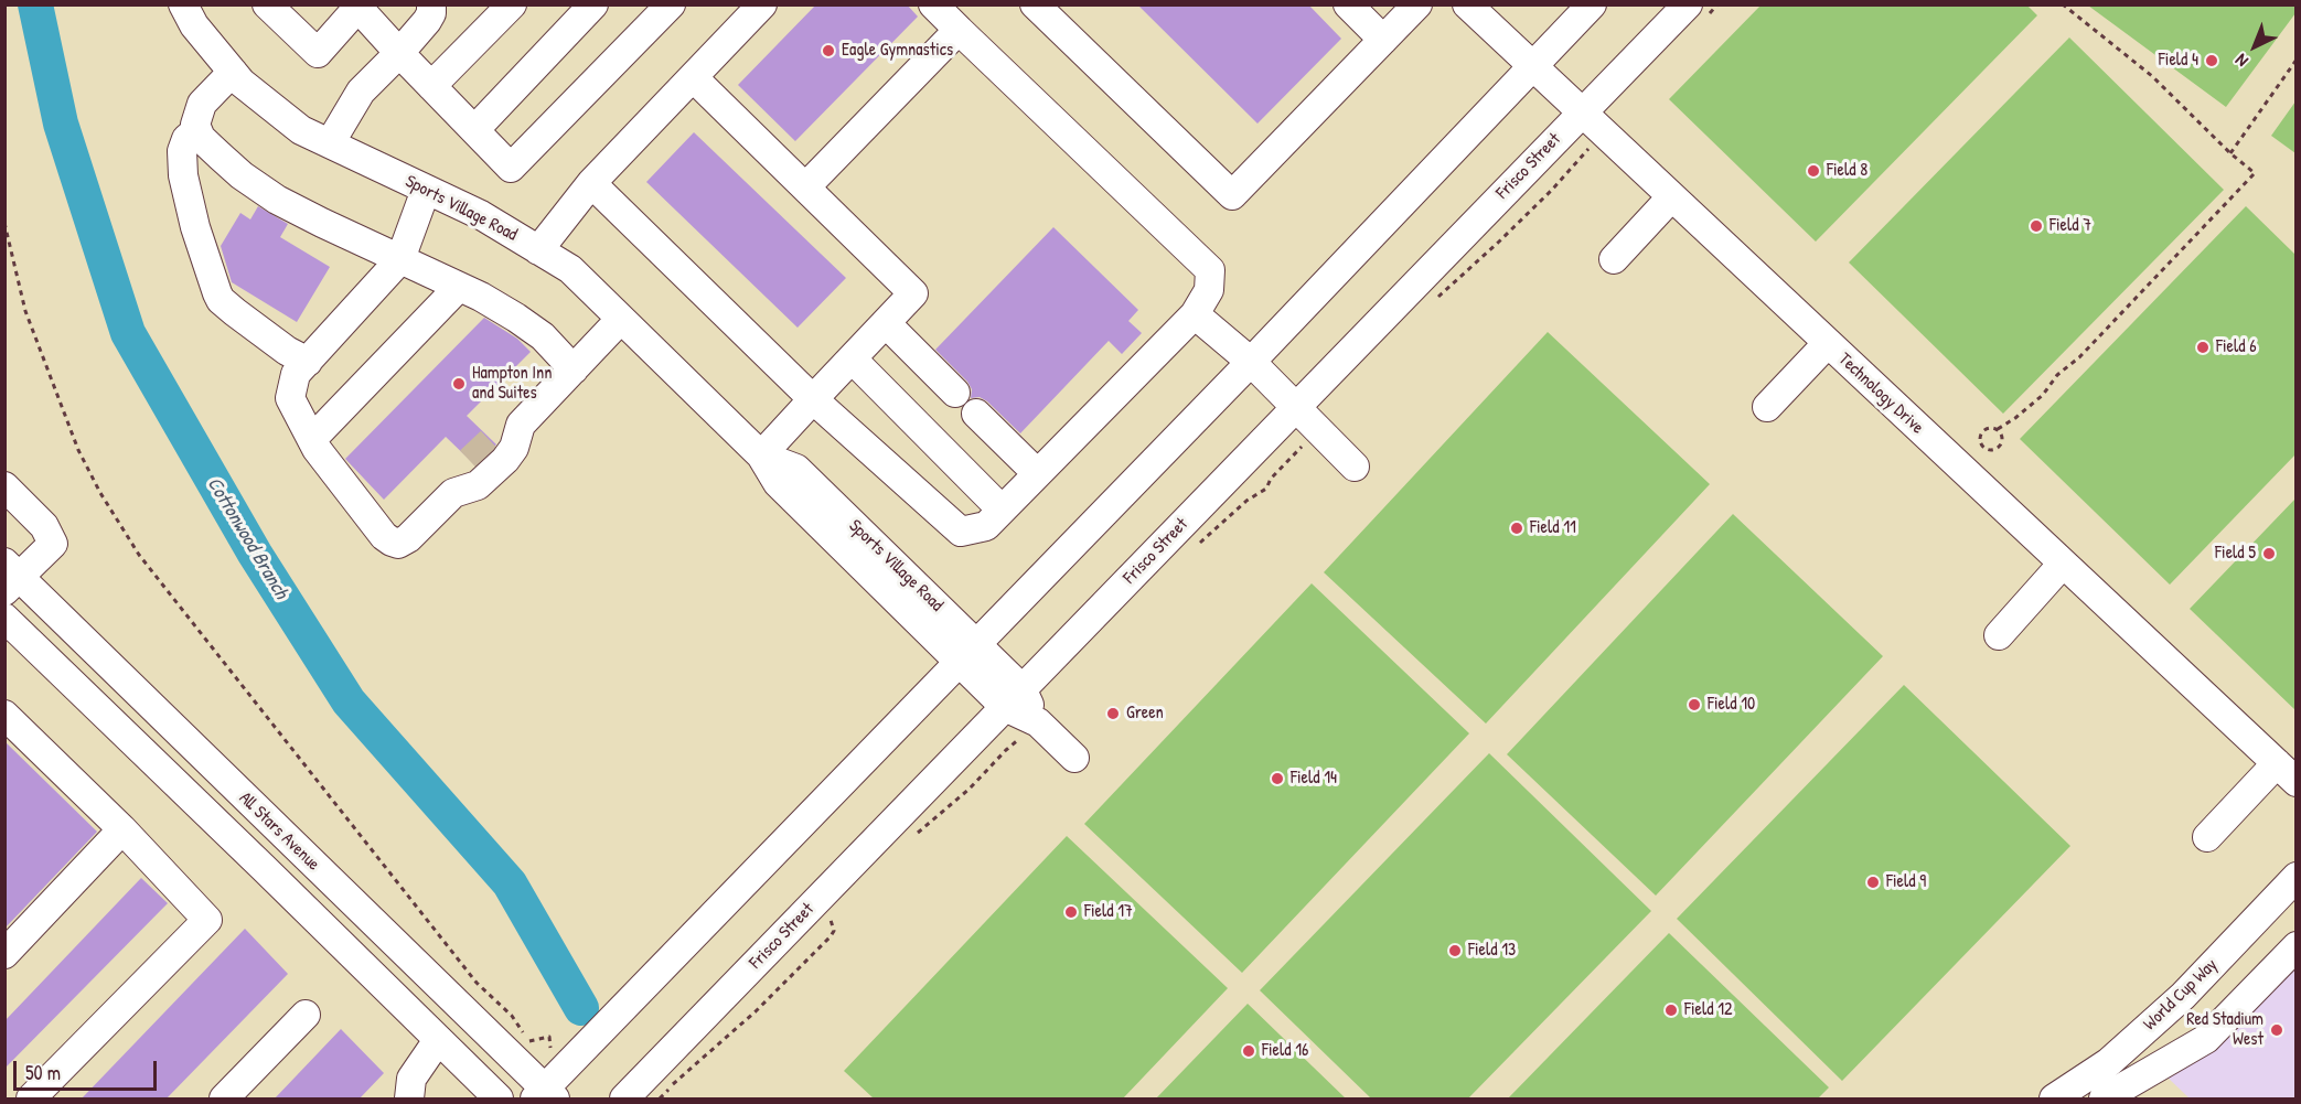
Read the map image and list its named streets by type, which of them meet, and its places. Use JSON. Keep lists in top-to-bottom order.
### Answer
{
  "streets": {
    "street": [
      "Frisco Street",
      "Sports Village Road",
      "Technology Drive",
      "All Stars Avenue",
      "World Cup Way"
    ]
  },
  "crossings": [
    ["Frisco Street", "Sports Village Road"],
    ["Frisco Street", "Technology Drive"]
  ],
  "water": ["Cottonwood Branch"],
  "places": [
    "Eagle Gymnastics",
    "Field 4",
    "Field 8",
    "Field 7",
    "Field 6",
    "Hampton Inn and Suites",
    "Field 11",
    "Field 5",
    "Field 10",
    "Green",
    "Field 14",
    "Field 9",
    "Field 17",
    "Field 13",
    "Field 12",
    "Red Stadium West",
    "Field 16"
  ],
  "scale_bar": "50 m",
  "north": "bottom left"
}
